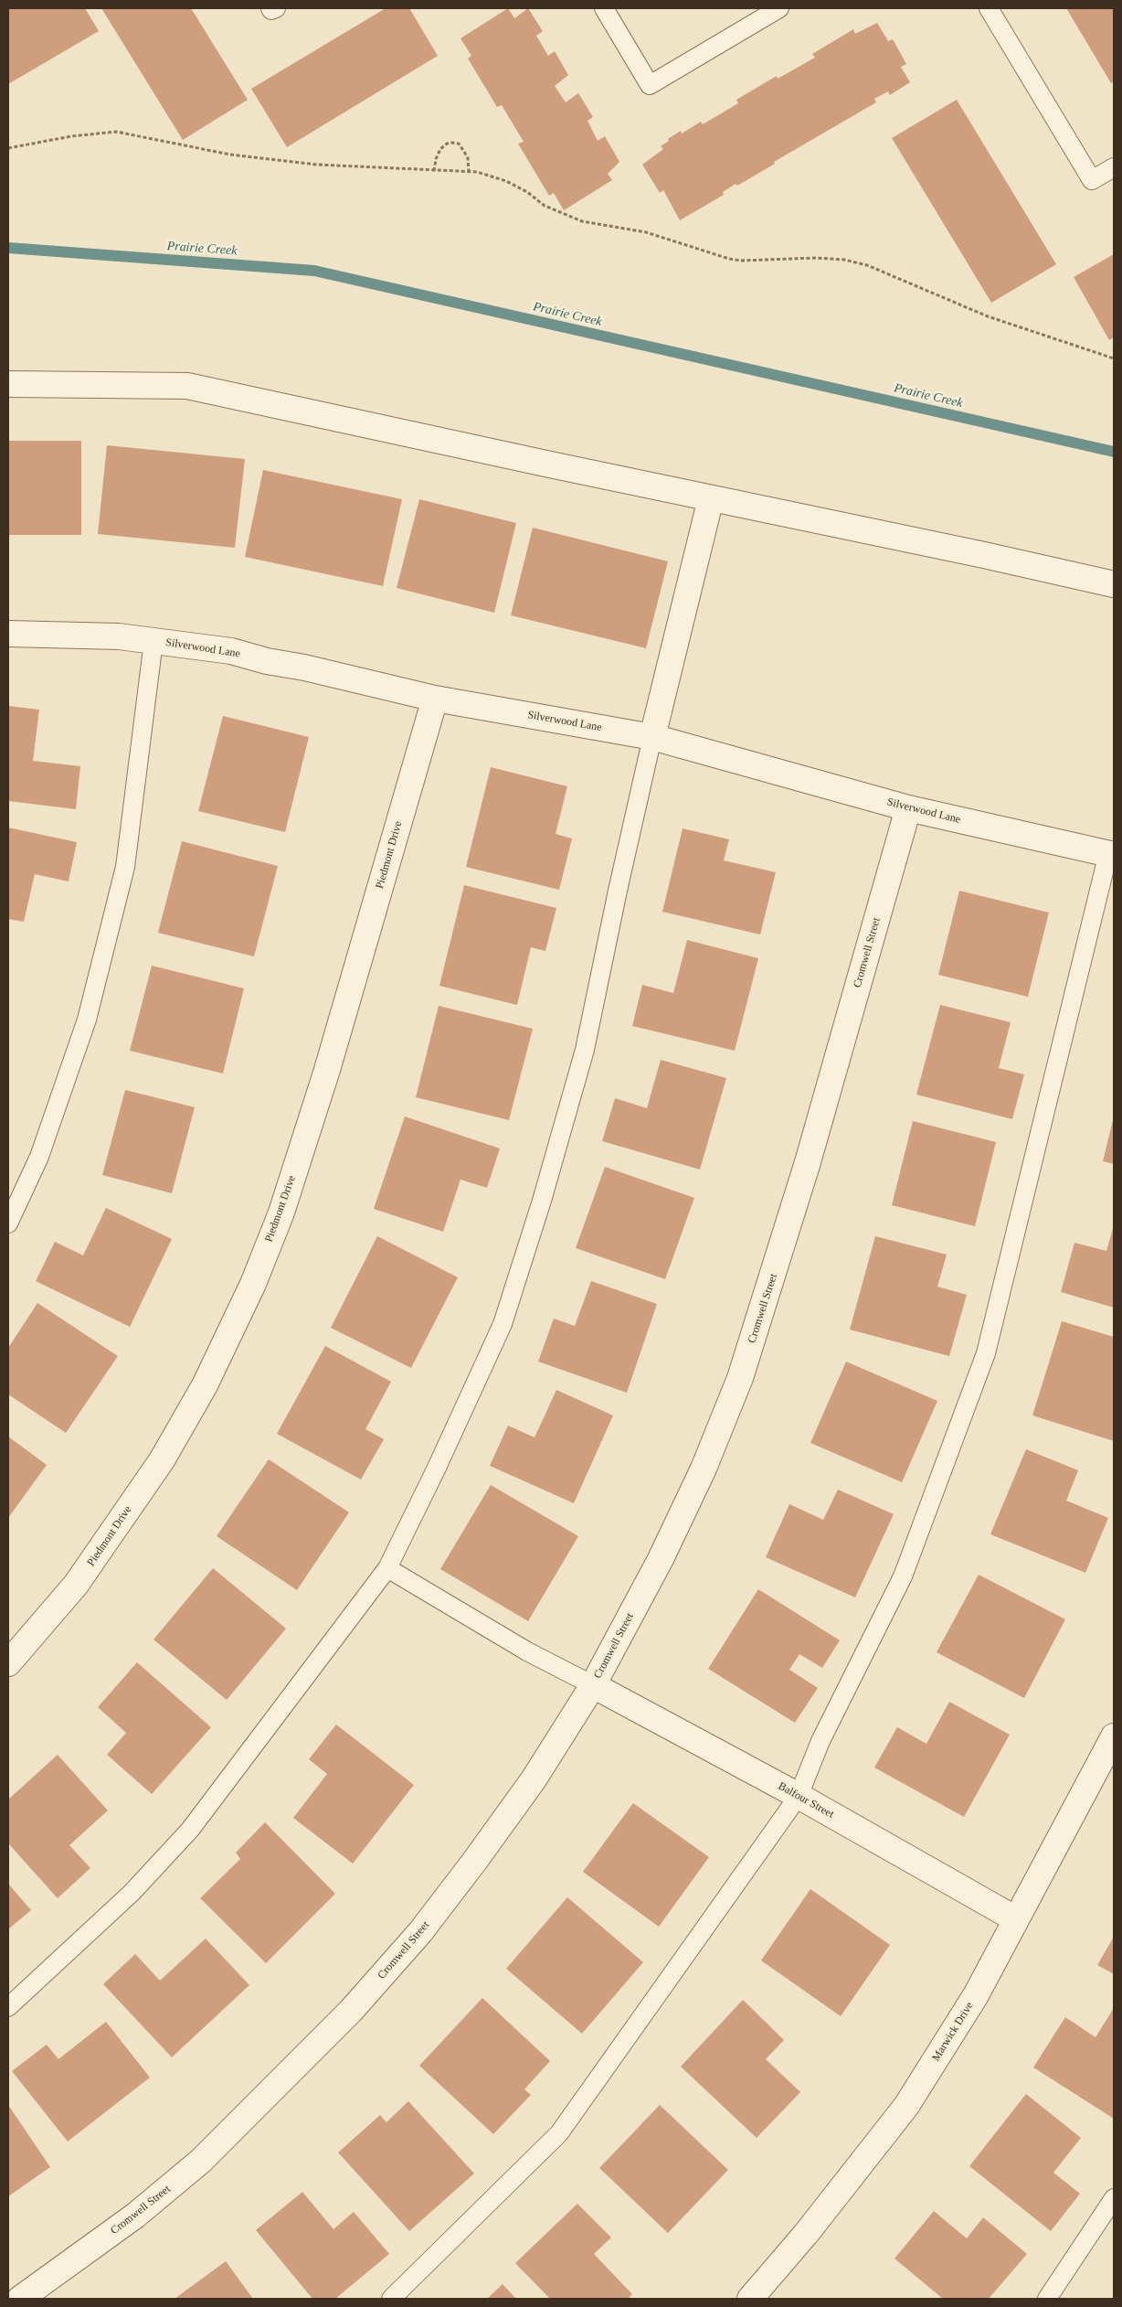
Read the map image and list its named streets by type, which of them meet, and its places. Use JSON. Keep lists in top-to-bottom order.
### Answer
{
  "streets": {
    "street": [
      "Silverwood Lane",
      "Piedmont Drive",
      "Cromwell Street",
      "Balfour Street",
      "Marwick Drive"
    ]
  },
  "crossings": [
    ["Silverwood Lane", "Piedmont Drive"],
    ["Silverwood Lane", "Cromwell Street"],
    ["Cromwell Street", "Balfour Street"],
    ["Balfour Street", "Marwick Drive"]
  ],
  "water": ["Prairie Creek"]
}
